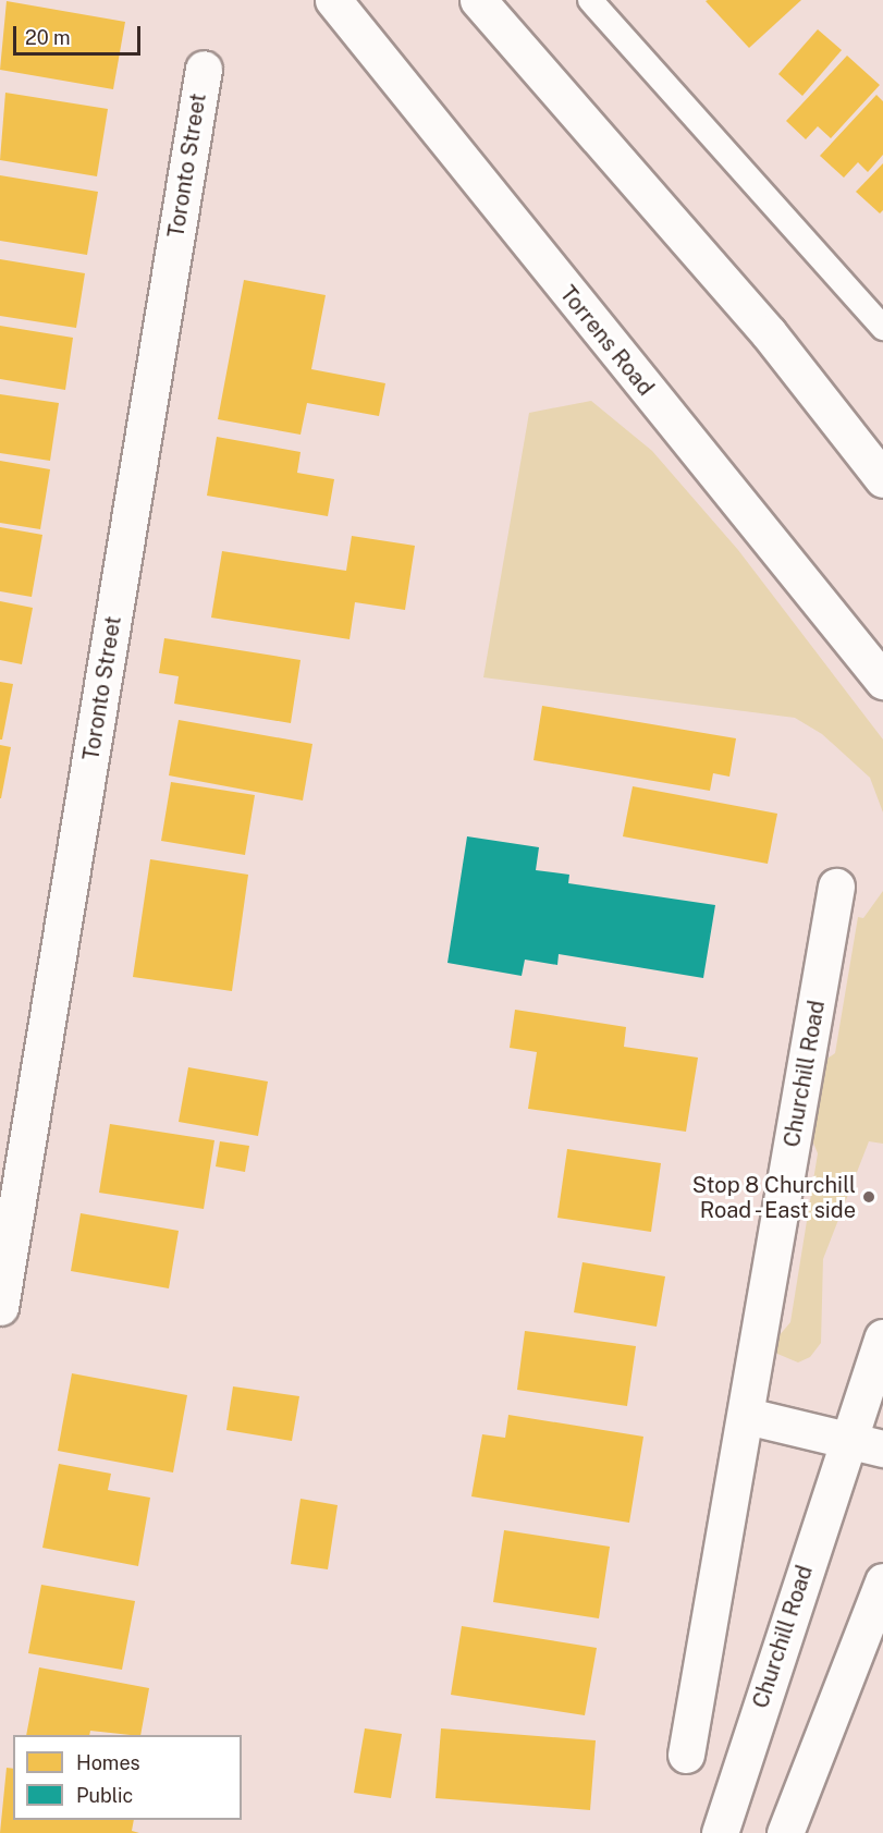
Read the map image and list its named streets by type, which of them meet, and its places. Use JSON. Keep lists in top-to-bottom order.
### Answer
{
  "streets": {
    "main road": ["Toronto Street", "Torrens Road", "Churchill Road"]
  },
  "places": ["Stop 8 Churchill Road - East side"],
  "legend": ["Homes", "Public"],
  "scale_bar": "20 m"
}
